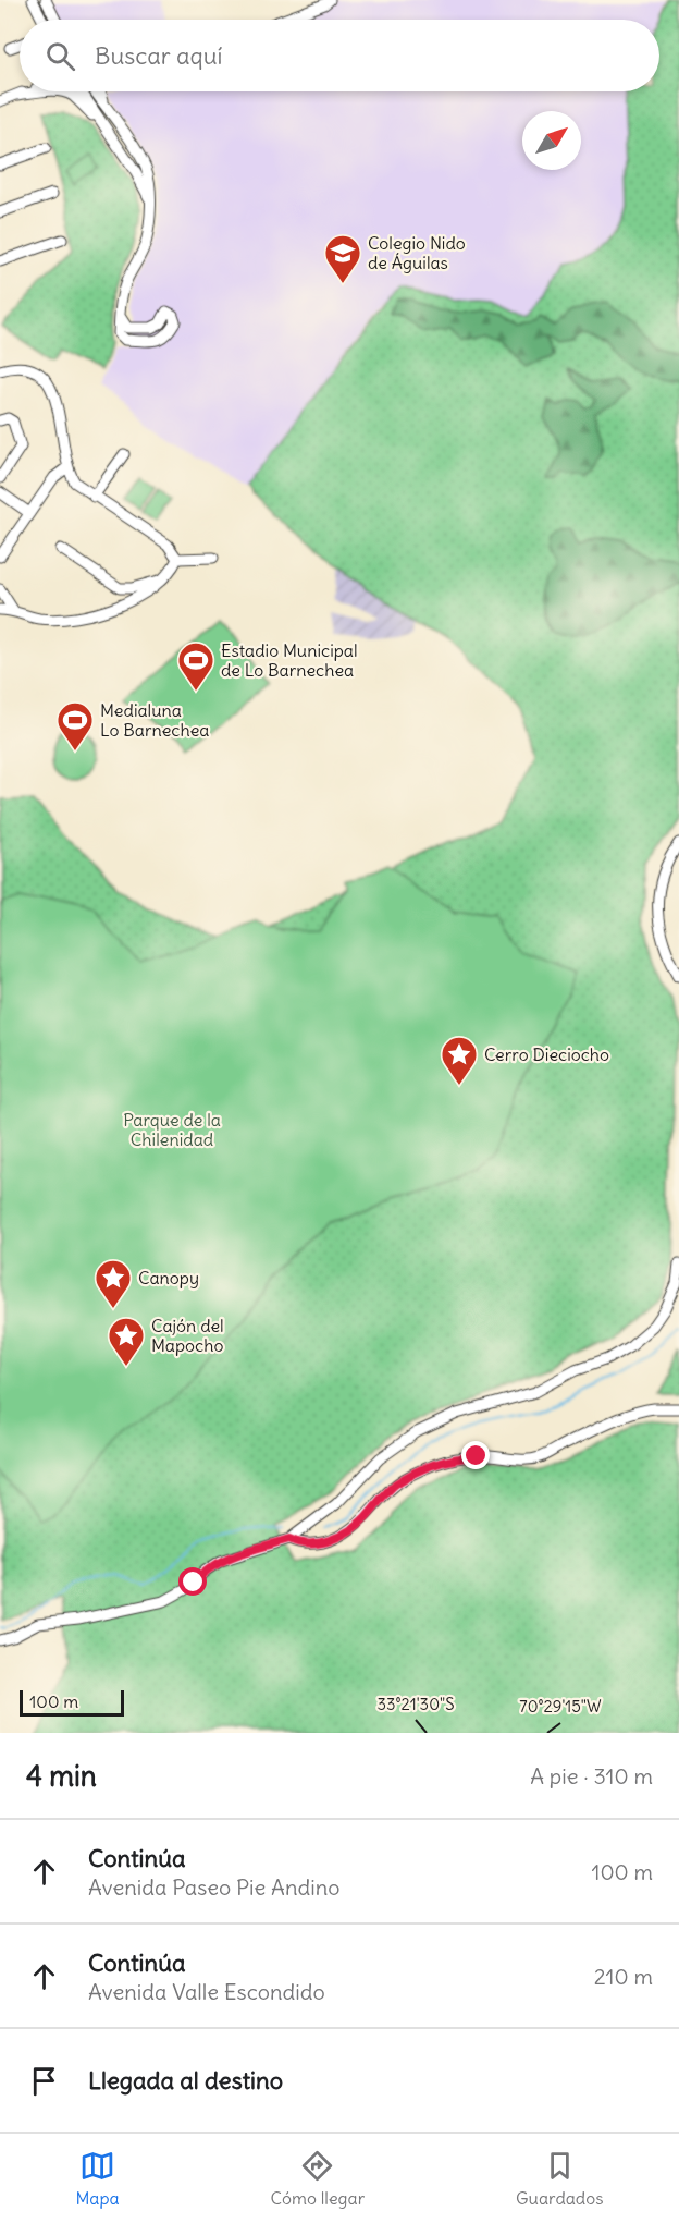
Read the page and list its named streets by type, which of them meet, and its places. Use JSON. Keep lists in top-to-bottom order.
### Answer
{
  "parks": ["Parque de la Chilenidad"],
  "places": {
    "school or university": ["Colegio Nido de Águilas"],
    "sports": ["Estadio Municipal de Lo Barnechea", "Medialuna Lo Barnechea"],
    "place": ["Cerro Dieciocho", "Canopy", "Cajón del Mapocho"]
  },
  "scale_bar": "100 m",
  "north": "top right",
  "page": {
    "search": "Buscar aquí",
    "scale": "100 m",
    "heading": ["4 min", "A pie · 310 m"],
    "list": [
      ["Continúa", "Avenida Paseo Pie Andino", "100 m"],
      ["Continúa", "Avenida Valle Escondido", "210 m"],
      "Llegada al destino"
    ],
    "nav": ["Mapa", "Cómo llegar", "Guardados"]
  },
  "coordinates": ["33°21'30\"S", "70°29'15\"W"]
}
